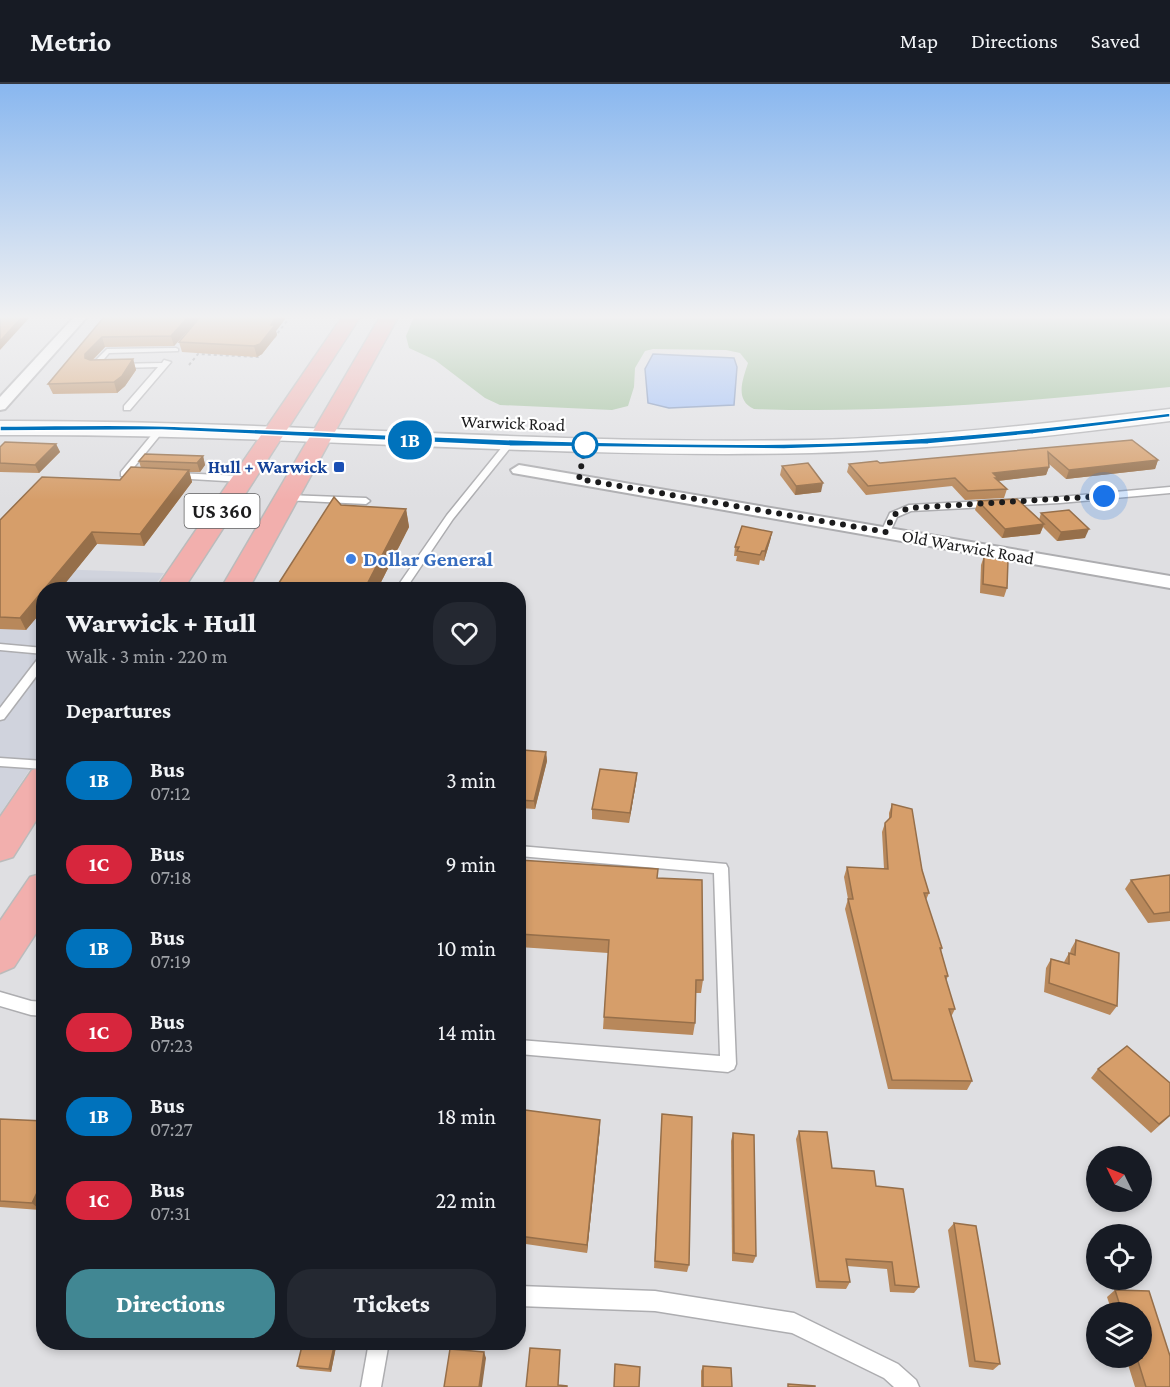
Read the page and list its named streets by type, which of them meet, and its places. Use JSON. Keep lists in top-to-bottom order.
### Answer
{
  "streets": {
    "main road": ["Warwick Road", "US 360"],
    "street": ["Old Warwick Road"]
  },
  "crossings": [
    ["Warwick Road", "US 360"]
  ],
  "places": {
    "transit": ["Hull + Warwick"],
    "other": ["Dollar General"]
  },
  "lines": ["bus line 1B"],
  "north": "top left",
  "page": {
    "header": "Metrio",
    "nav": ["Map", "Directions", "Saved"],
    "on_map": "1B",
    "heading": [
      ["Warwick + Hull", "Walk · 3 min · 220 m"],
      "Departures"
    ],
    "list": [
      {
        "mark": "1B",
        "name": "Bus",
        "note": "07:12",
        "value": "3 min"
      },
      {
        "mark": "1C",
        "name": "Bus",
        "note": "07:18",
        "value": "9 min"
      },
      {
        "mark": "1B",
        "name": "Bus",
        "note": "07:19",
        "value": "10 min"
      },
      {
        "mark": "1C",
        "name": "Bus",
        "note": "07:23",
        "value": "14 min"
      },
      {
        "mark": "1B",
        "name": "Bus",
        "note": "07:27",
        "value": "18 min"
      },
      {
        "mark": "1C",
        "name": "Bus",
        "note": "07:31",
        "value": "22 min"
      }
    ],
    "buttons": ["Directions", "Tickets"]
  }
}
